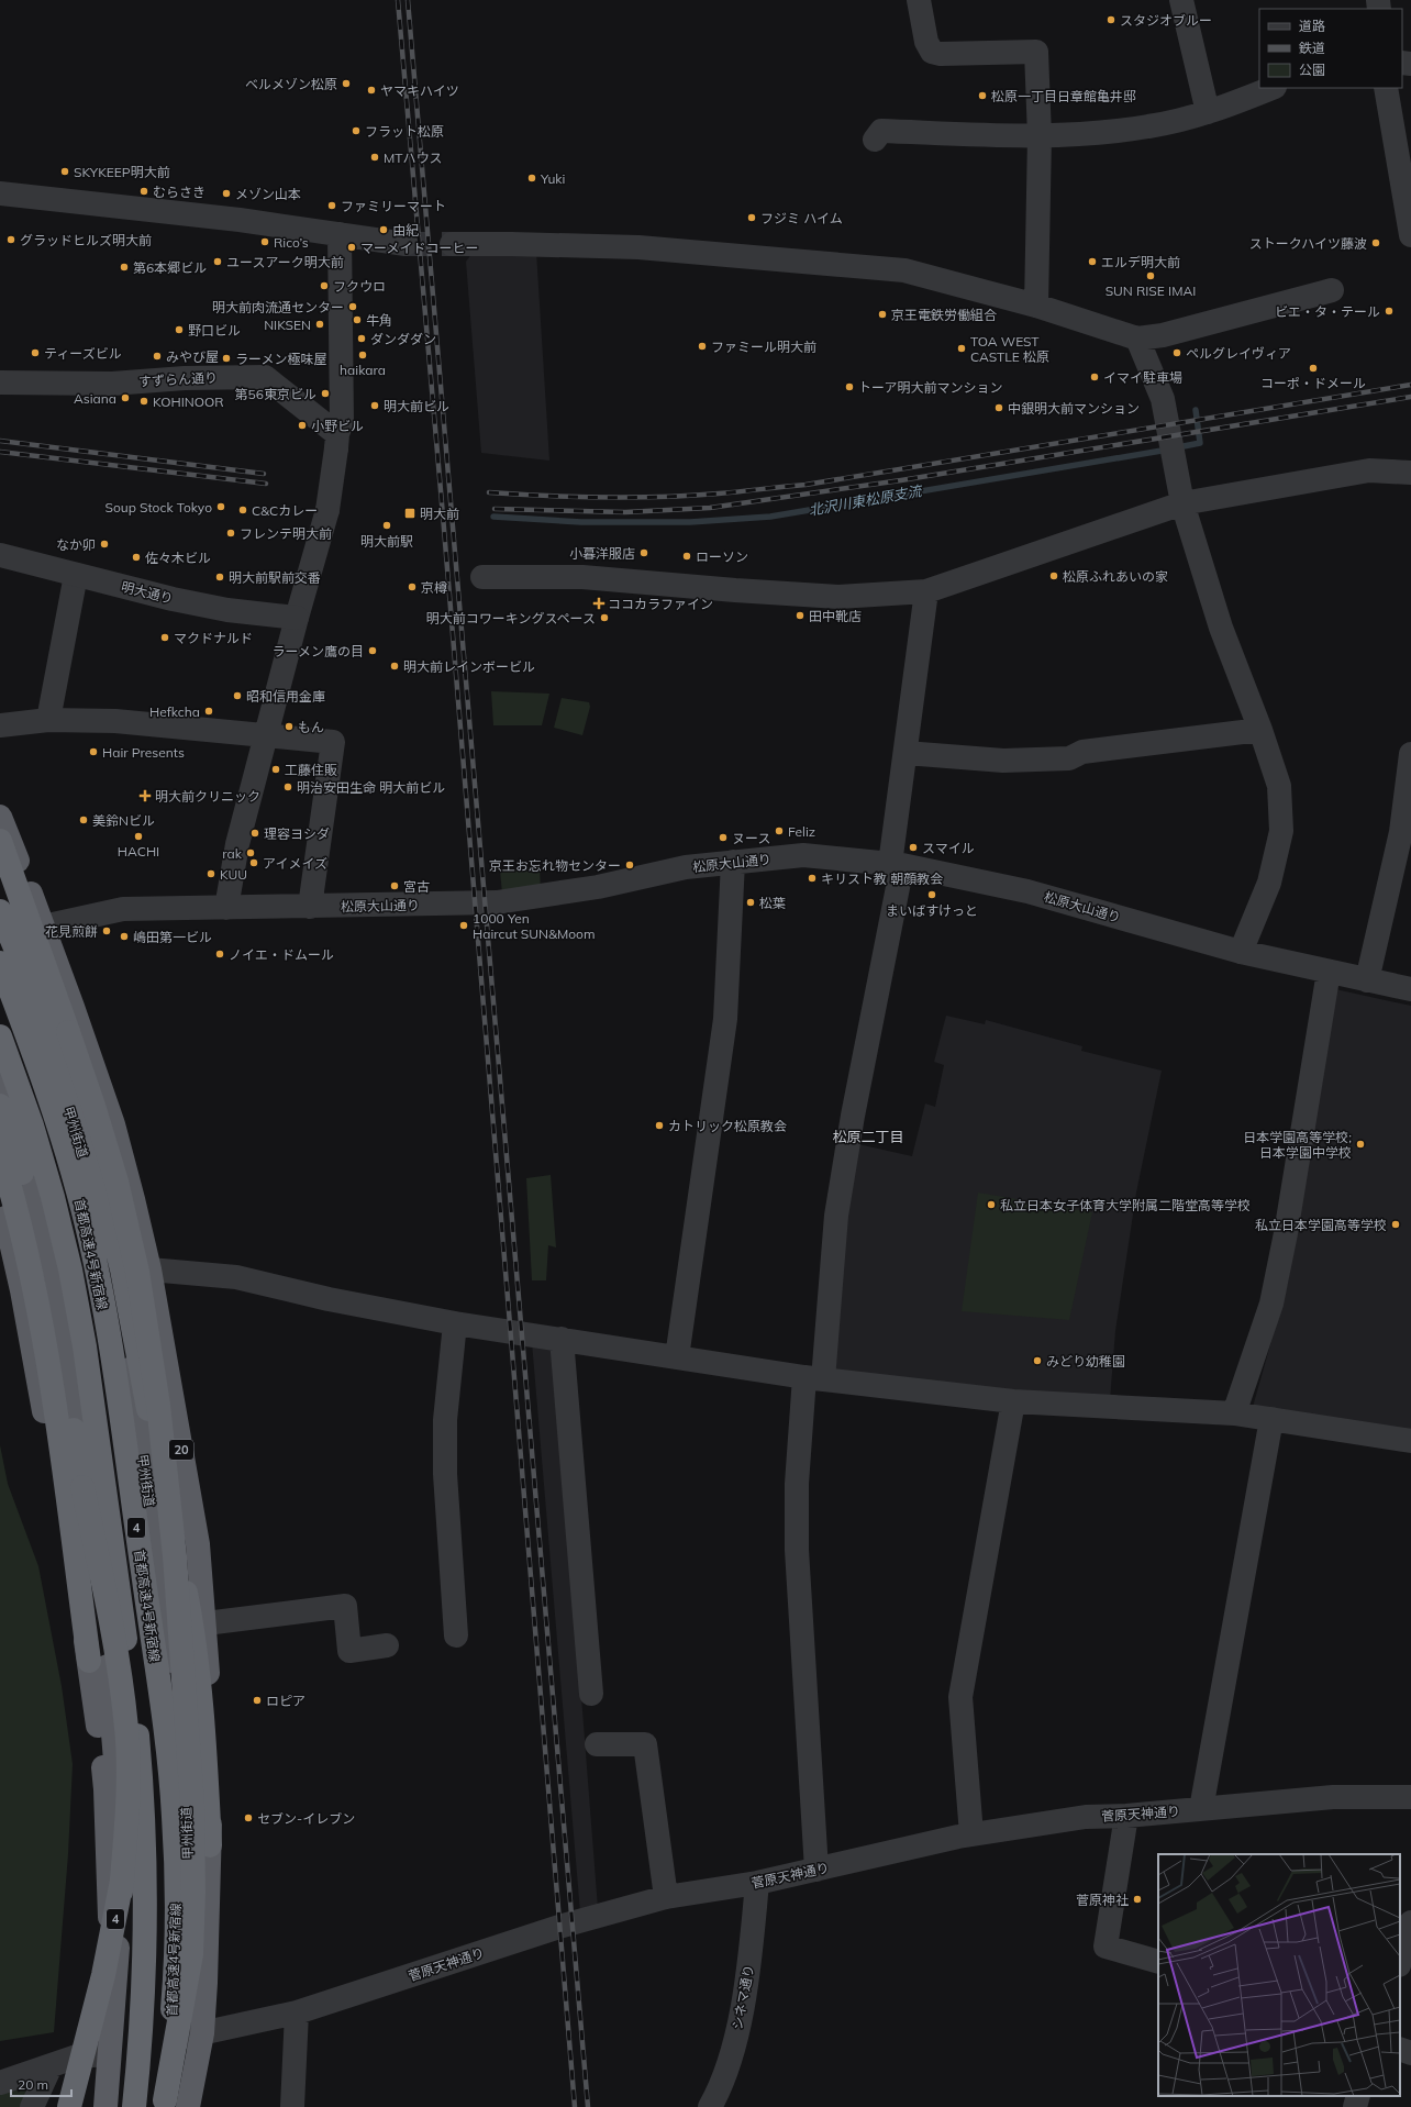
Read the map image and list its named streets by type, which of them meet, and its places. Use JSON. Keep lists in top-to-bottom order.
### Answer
{
  "streets": {
    "highway": [
      "甲州街道",
      "首都高速4号新宿線",
      "20",
      "4"
    ],
    "street": [
      "すずらん通り",
      "明大通り",
      "松原大山通り",
      "菅原天神通り",
      "シネマ通り"
    ]
  },
  "crossings": [
    ["松原大山通り", "20"],
    ["甲州街道", "首都高速4号新宿線"],
    ["甲州街道", "20"],
    ["甲州街道", "菅原天神通り"],
    ["首都高速4号新宿線", "4"],
    ["20", "菅原天神通り"],
    ["菅原天神通り", "シネマ通り"]
  ],
  "districts": ["松原二丁目"],
  "water": ["北沢川東松原支流"],
  "places": {
    "other": [
      "スタジオブルー",
      "ベルメゾン松原",
      "ヤマキハイツ",
      "松原一丁目日章館亀井邸",
      "フラット松原",
      "MTハウス",
      "SKYKEEP明大前",
      "Yuki",
      "むらさき",
      "メゾン山本",
      "ファミリーマート",
      "フジミ ハイム",
      "由紀",
      "グラッドヒルズ明大前",
      "Rico’s",
      "ストークハイツ藤波",
      "マーメイドコーヒー",
      "ユースアーク明大前",
      "エルデ明大前",
      "第6本郷ビル",
      "SUN RISE IMAI",
      "フクウロ",
      "明大前肉流通センター",
      "ビエ・タ・テール",
      "京王電鉄労働組合",
      "牛角",
      "NIKSEN",
      "野口ビル",
      "ダンダダン",
      "ファミール明大前",
      "TOA WEST CASTLE 松原",
      "ティーズビル",
      "ペルグレイヴィア",
      "haikara",
      "みやび屋",
      "ラーメン極味屋",
      "コーポ・ドメール",
      "イマイ駐車場",
      "トーア明大前マンション",
      "第56東京ビル",
      "Asiana",
      "KOHINOOR",
      "明大前ビル",
      "中銀明大前マンション",
      "小野ビル",
      "Soup Stock Tokyo",
      "C&Cカレー",
      "明大前駅",
      "フレンテ明大前",
      "なか卯",
      "小暮洋服店",
      "ローソン",
      "佐々木ビル",
      "松原ふれあいの家",
      "明大前駅前交番",
      "京樽",
      "田中靴店",
      "明大前コワーキングスペース",
      "マクドナルド",
      "ラーメン鷹の目",
      "明大前レインボービル",
      "昭和信用金庫",
      "Hefkcha",
      "もん",
      "Hair Presents",
      "工藤住販",
      "明治安田生命 明大前ビル",
      "美鈴Nビル",
      "Feliz",
      "理容ヨシダ",
      "HACHI",
      "ヌース",
      "スマイル",
      "rak",
      "アイメイズ",
      "京王お忘れ物センター",
      "KUU",
      "キリスト教 朝顔教会",
      "宮古",
      "まいばすけっと",
      "松葉",
      "1000 Yen Haircut SUN&Moom",
      "花見煎餅",
      "嶋田第一ビル",
      "ノイエ・ドムール",
      "カトリック松原教会",
      "日本学園高等学校; 日本学園中学校",
      "私立日本女子体育大学附属二階堂高等学校",
      "私立日本学園高等学校",
      "みどり幼稚園",
      "ロピア",
      "セブン-イレブン",
      "菅原神社"
    ],
    "transit": ["明大前"],
    "health": ["ココカラファイン", "明大前クリニック"]
  },
  "legend": ["道路", "鉄道", "公園"],
  "scale_bar": "20 m"
}
